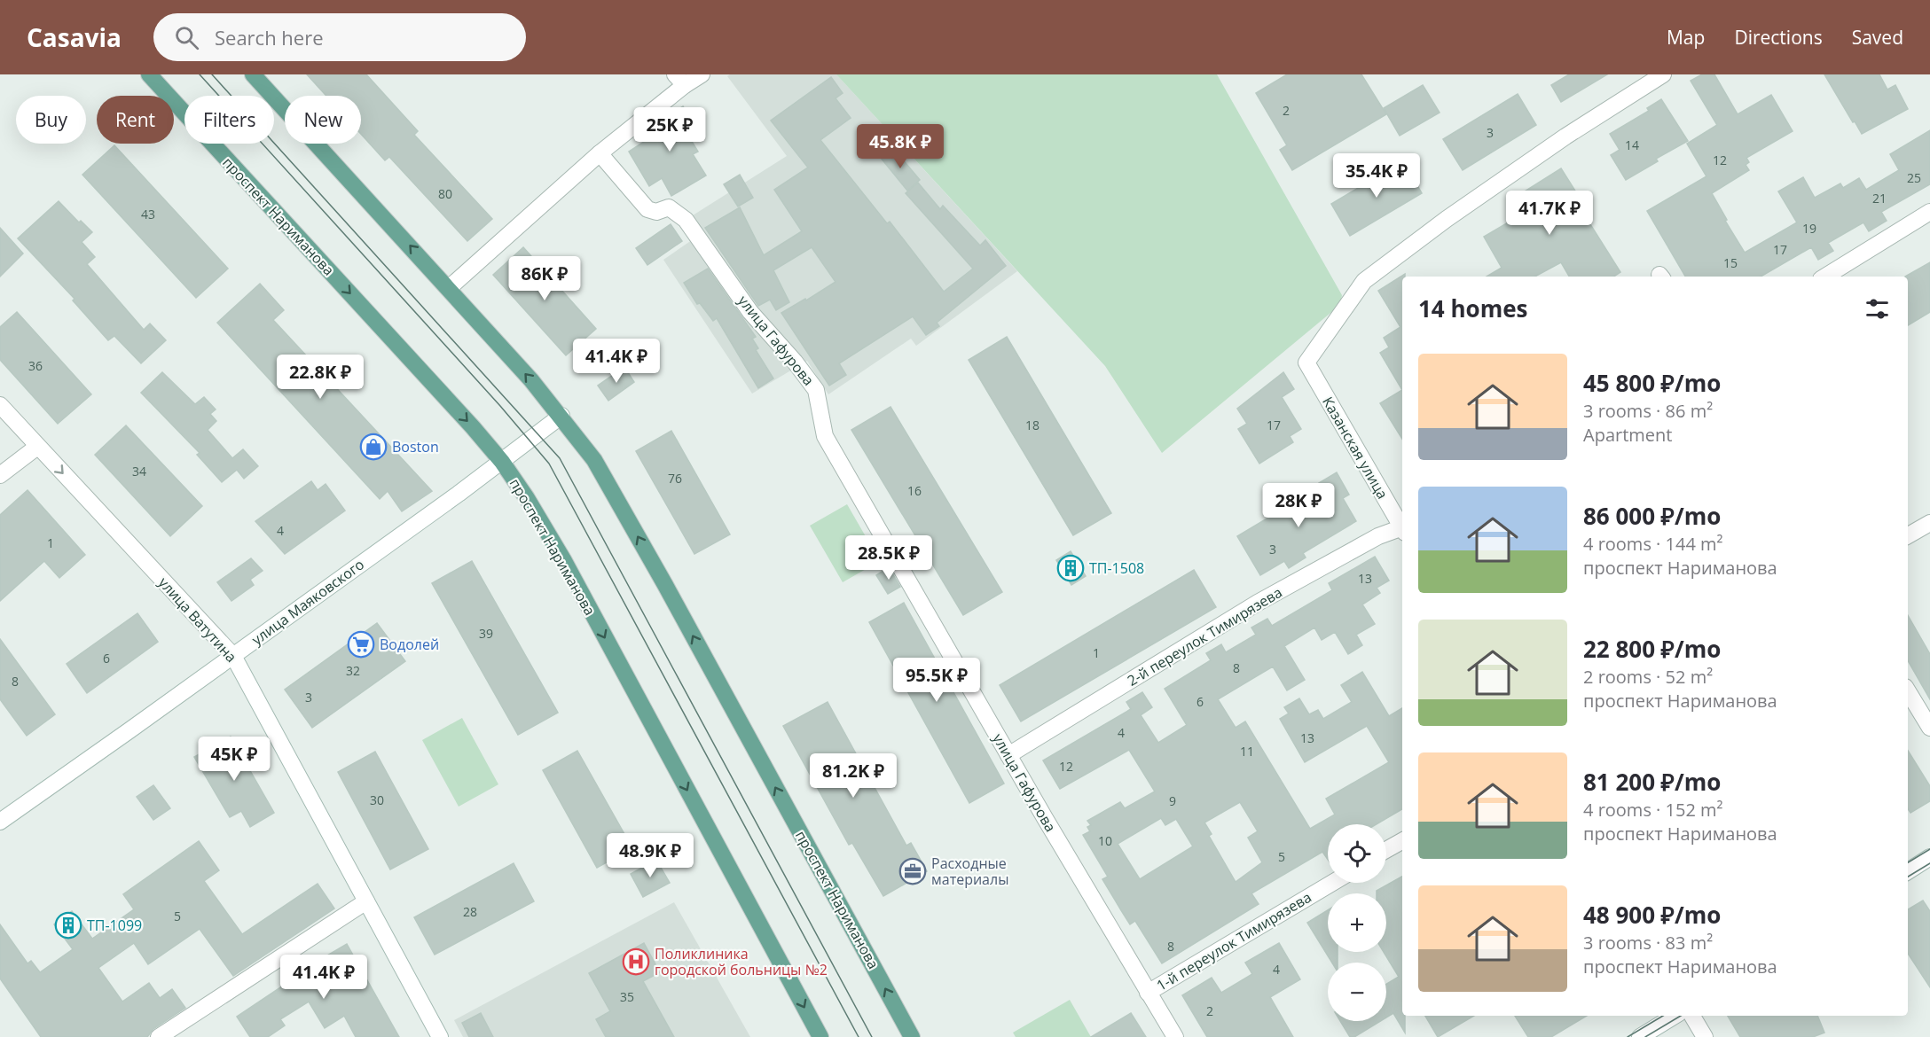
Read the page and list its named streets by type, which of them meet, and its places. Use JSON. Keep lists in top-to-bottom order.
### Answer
{
  "streets": {
    "main road": ["проспект Нариманова"],
    "street": [
      "улица Гафурова",
      "Казанская улица",
      "улица Маяковского",
      "улица Ватутина",
      "2-й переулок Тимирязева",
      "1-й переулок Тимирязева"
    ]
  },
  "crossings": [
    ["проспект Нариманова", "улица Маяковского"],
    ["улица Гафурова", "2-й переулок Тимирязева"],
    ["улица Гафурова", "1-й переулок Тимирязева"],
    ["улица Маяковского", "улица Ватутина"]
  ],
  "one_way": ["улица Ватутина"],
  "places": {
    "shop": ["Boston"],
    "building": ["ТП-1508", "ТП-1099"],
    "supermarket": ["Водолей"],
    "office": ["Расходные материалы"],
    "hospital": ["Поликлиника городской больницы №2"]
  },
  "house_numbers": [
    "2",
    "3",
    "14",
    "12",
    "25",
    "80",
    "21",
    "43",
    "19",
    "17",
    "15",
    "36",
    "18",
    "17",
    "34",
    "76",
    "16",
    "4",
    "1",
    "3",
    "13",
    "39",
    "1",
    "6",
    "8",
    "32",
    "8",
    "3",
    "6",
    "4",
    "13",
    "11",
    "12",
    "30",
    "9",
    "10",
    "5",
    "28",
    "5",
    "8",
    "4",
    "35",
    "2"
  ],
  "page": {
    "header": "Casavia",
    "search": "Search here",
    "nav": ["Map", "Directions", "Saved"],
    "chip": [
      "Buy",
      "Rent",
      "Filters",
      "New"
    ],
    "price": [
      "25K ₽",
      "45.8K ₽",
      "35.4K ₽",
      "41.7K ₽",
      "86K ₽",
      "41.4K ₽",
      "22.8K ₽",
      "28K ₽",
      "28.5K ₽",
      "95.5K ₽",
      "45K ₽",
      "81.2K ₽",
      "48.9K ₽",
      "41.4K ₽"
    ],
    "heading": "14 homes",
    "list": [
      {
        "name": "45 800 ₽/mo",
        "note": "3 rooms · 86 m² · Apartment"
      },
      {
        "name": "86 000 ₽/mo",
        "note": "4 rooms · 144 m² · проспект Нариманова"
      },
      {
        "name": "22 800 ₽/mo",
        "note": "2 rooms · 52 m² · проспект Нариманова"
      },
      {
        "name": "81 200 ₽/mo",
        "note": "4 rooms · 152 m² · проспект Нариманова"
      },
      {
        "name": "48 900 ₽/mo",
        "note": "3 rooms · 83 m² · проспект Нариманова"
      }
    ],
    "map_buttons": ["+", "−"]
  }
}
